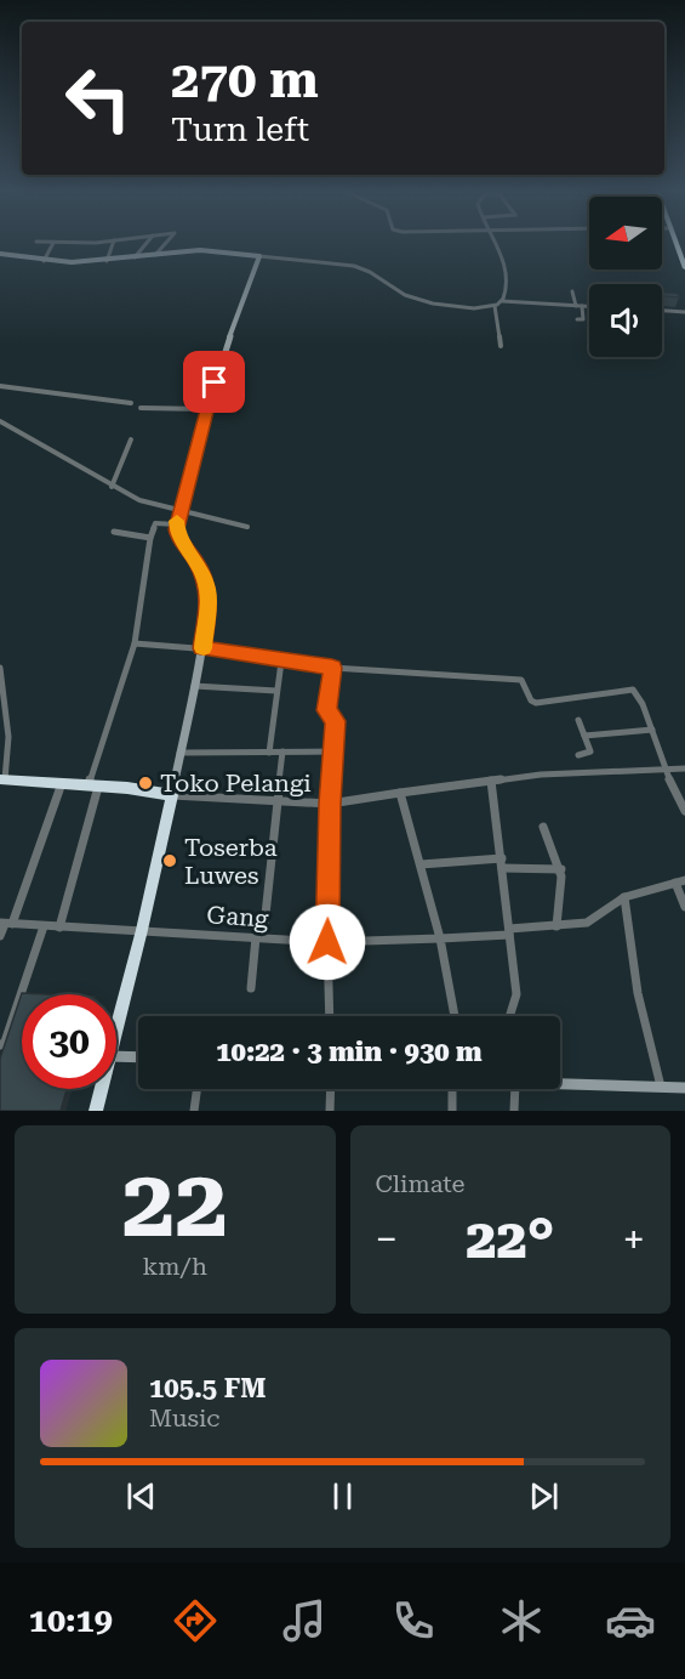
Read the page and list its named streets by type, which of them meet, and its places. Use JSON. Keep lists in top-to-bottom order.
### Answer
{
  "streets": {
    "street": ["Gang"]
  },
  "places": ["Toko Pelangi", "Toserba Luwes"],
  "north": "left",
  "page": {
    "turn": ["270 m", "Turn left"],
    "limit": "30",
    "trip": "10:22 · 3 min · 930 m",
    "tile": [
      ["22", "km/h"],
      "Climate"
    ],
    "heat": ["−", "22°", "+"],
    "song": ["105.5 FM", "Music"],
    "tabs": "10:19"
  }
}
